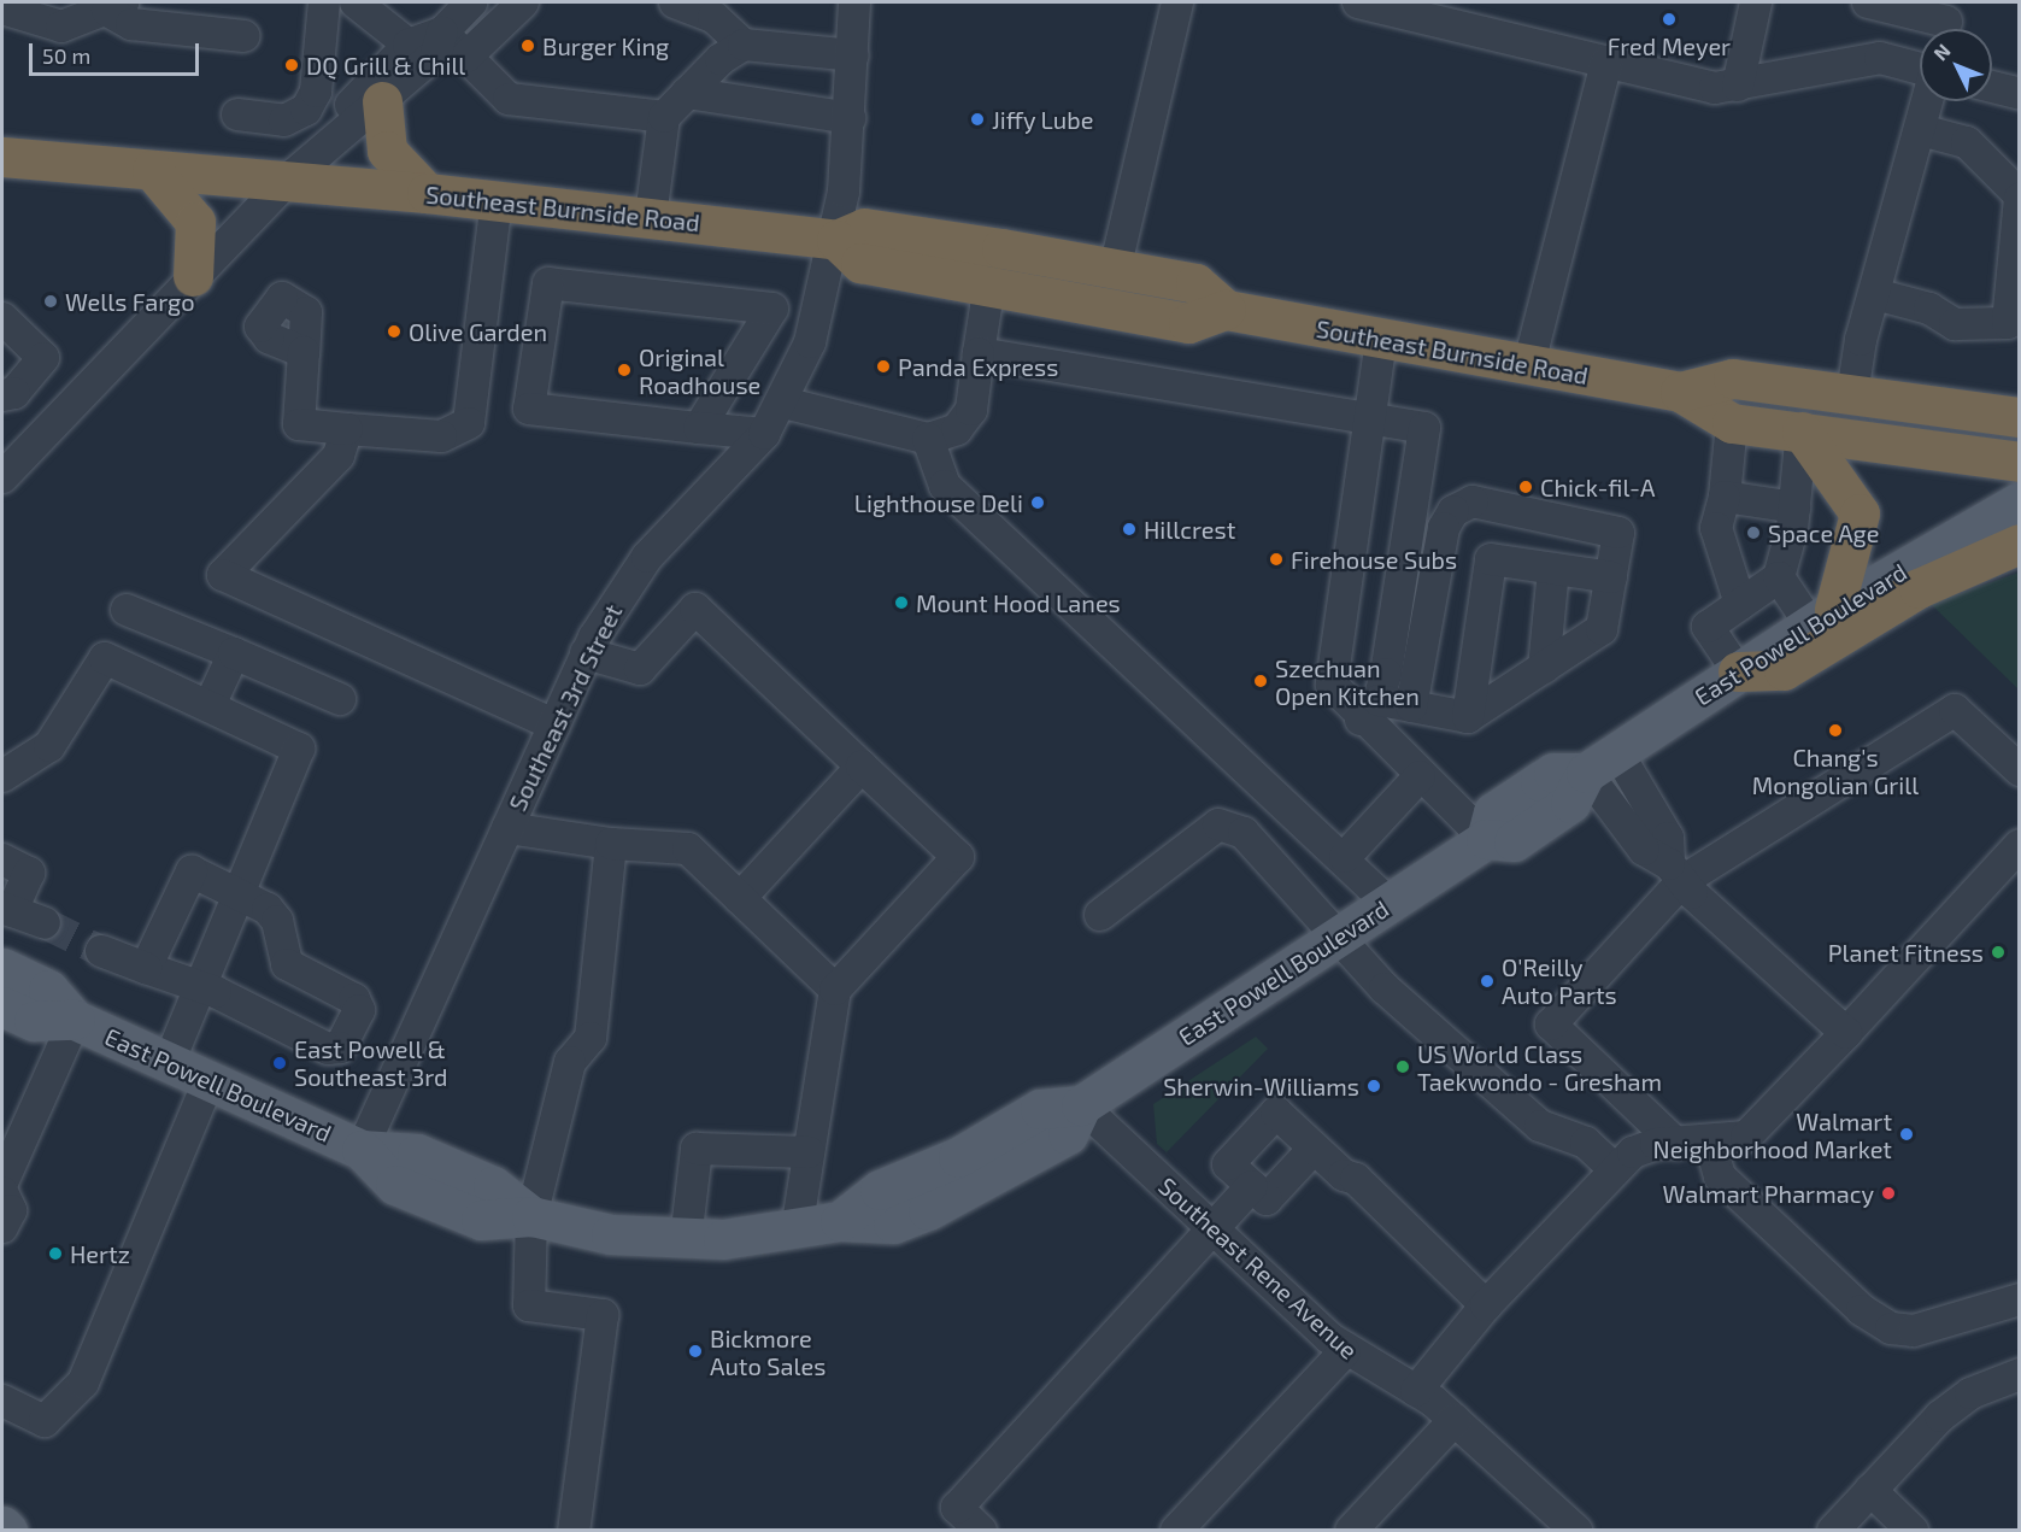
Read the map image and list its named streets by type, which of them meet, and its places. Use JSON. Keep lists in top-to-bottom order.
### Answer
{
  "streets": {
    "highway": ["Southeast Burnside Road"],
    "main road": ["East Powell Boulevard"],
    "street": ["Southeast 3rd Street", "Southeast Rene Avenue"]
  },
  "crossings": [
    ["Southeast Burnside Road", "Southeast 3rd Street"],
    ["East Powell Boulevard", "Southeast 3rd Street"],
    ["East Powell Boulevard", "Southeast Rene Avenue"]
  ],
  "places": [
    "Fred Meyer",
    "Burger King",
    "DQ Grill & Chill",
    "Jiffy Lube",
    "Wells Fargo",
    "Olive Garden",
    "Panda Express",
    "Original Roadhouse",
    "Chick-fil-A",
    "Lighthouse Deli",
    "Hillcrest",
    "Space Age",
    "Firehouse Subs",
    "Mount Hood Lanes",
    "Szechuan Open Kitchen",
    "Chang's Mongolian Grill",
    "Planet Fitness",
    "O'Reilly Auto Parts",
    "East Powell & Southeast 3rd",
    "US World Class Taekwondo - Gresham",
    "Sherwin-Williams",
    "Walmart Neighborhood Market",
    "Walmart Pharmacy",
    "Hertz",
    "Bickmore Auto Sales"
  ],
  "scale_bar": "50 m",
  "north": "top left"
}
